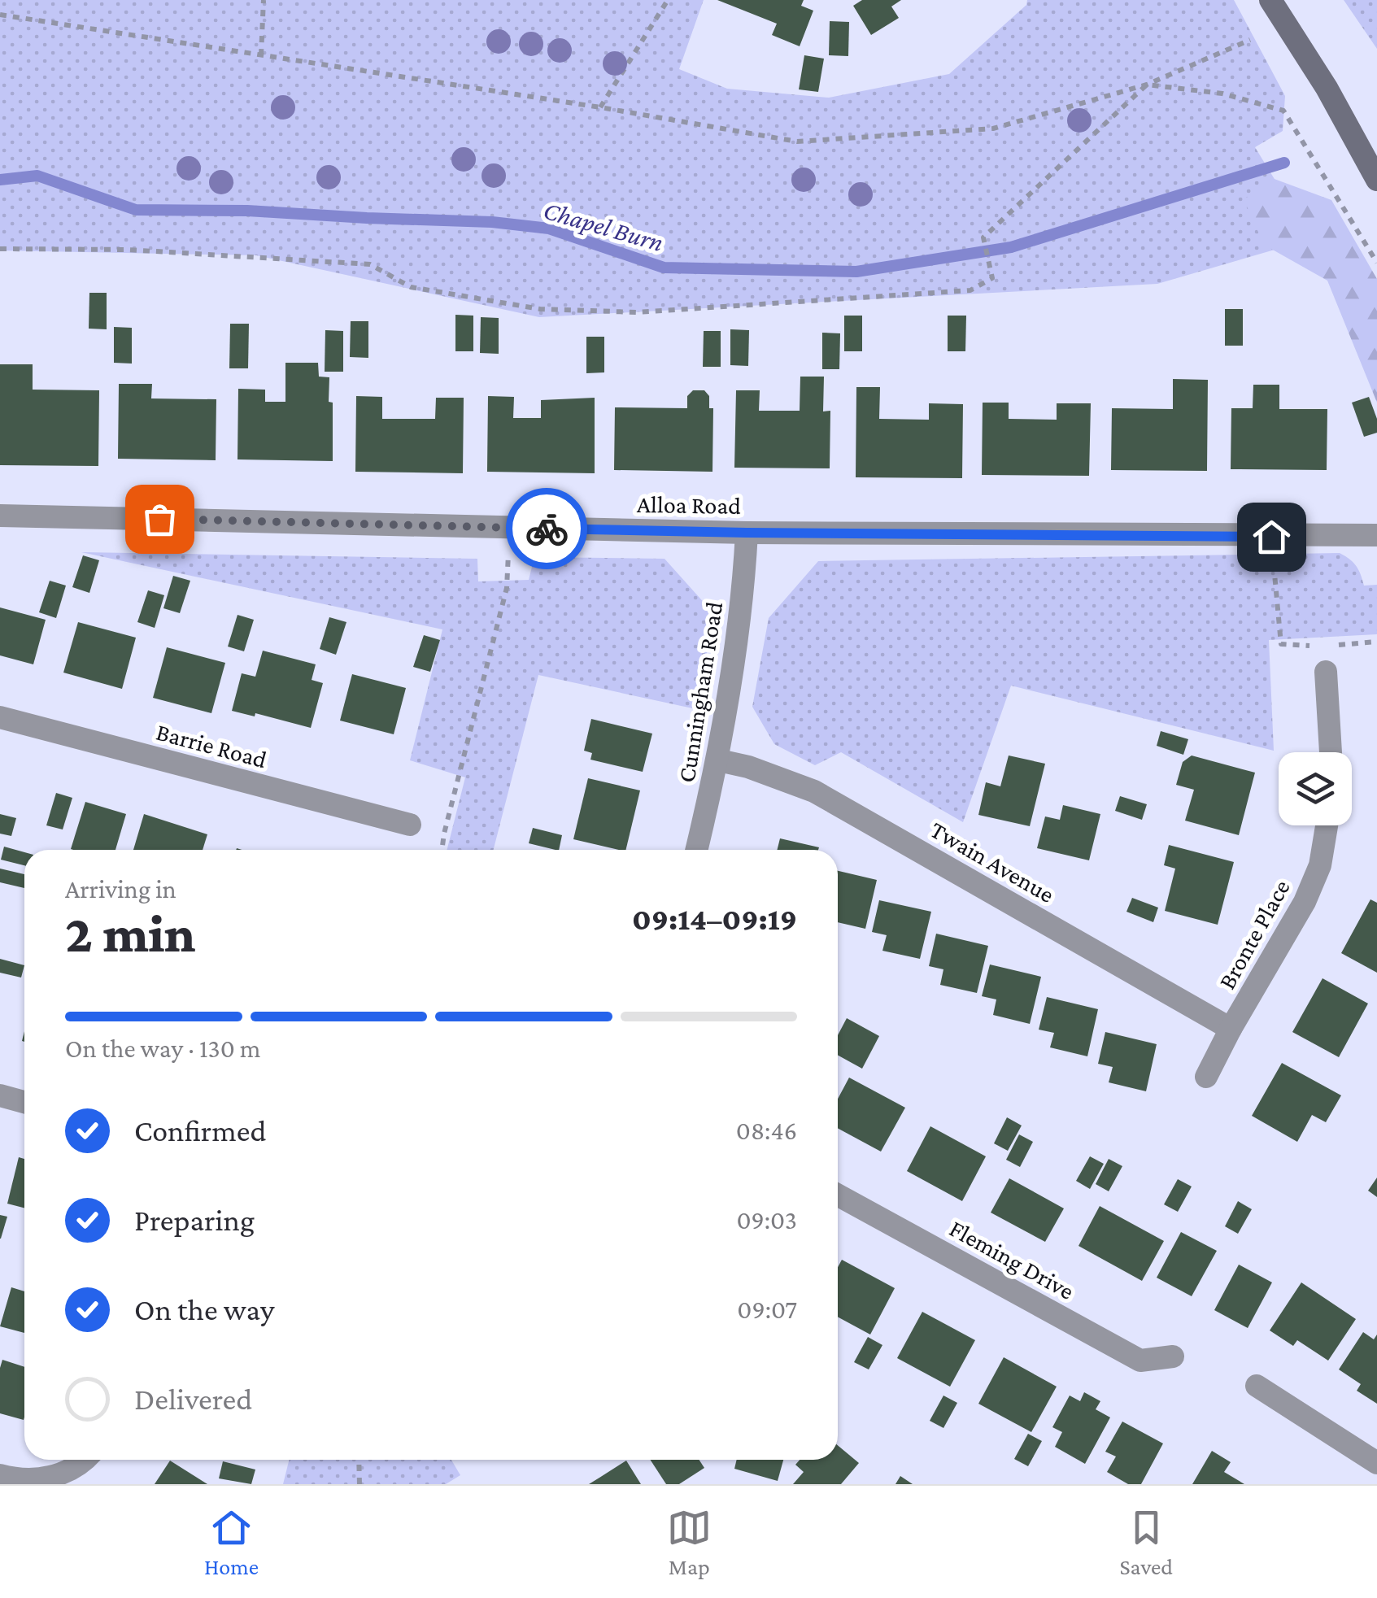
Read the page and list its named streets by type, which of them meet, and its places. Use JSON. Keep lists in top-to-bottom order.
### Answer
{
  "streets": {
    "street": [
      "Alloa Road",
      "Cunningham Road",
      "Barrie Road",
      "Twain Avenue",
      "Bronte Place",
      "Fleming Drive"
    ]
  },
  "crossings": [
    ["Alloa Road", "Cunningham Road"],
    ["Cunningham Road", "Twain Avenue"],
    ["Twain Avenue", "Bronte Place"]
  ],
  "water": ["Chapel Burn"],
  "page": {
    "heading": ["2 min", "Arriving in", "09:14–09:19"],
    "bar": "On the way · 130 m",
    "list": [
      ["Confirmed", "08:46"],
      ["Preparing", "09:03"],
      ["On the way", "09:07"],
      "Delivered"
    ],
    "tabs": ["Home", "Map", "Saved"]
  }
}
